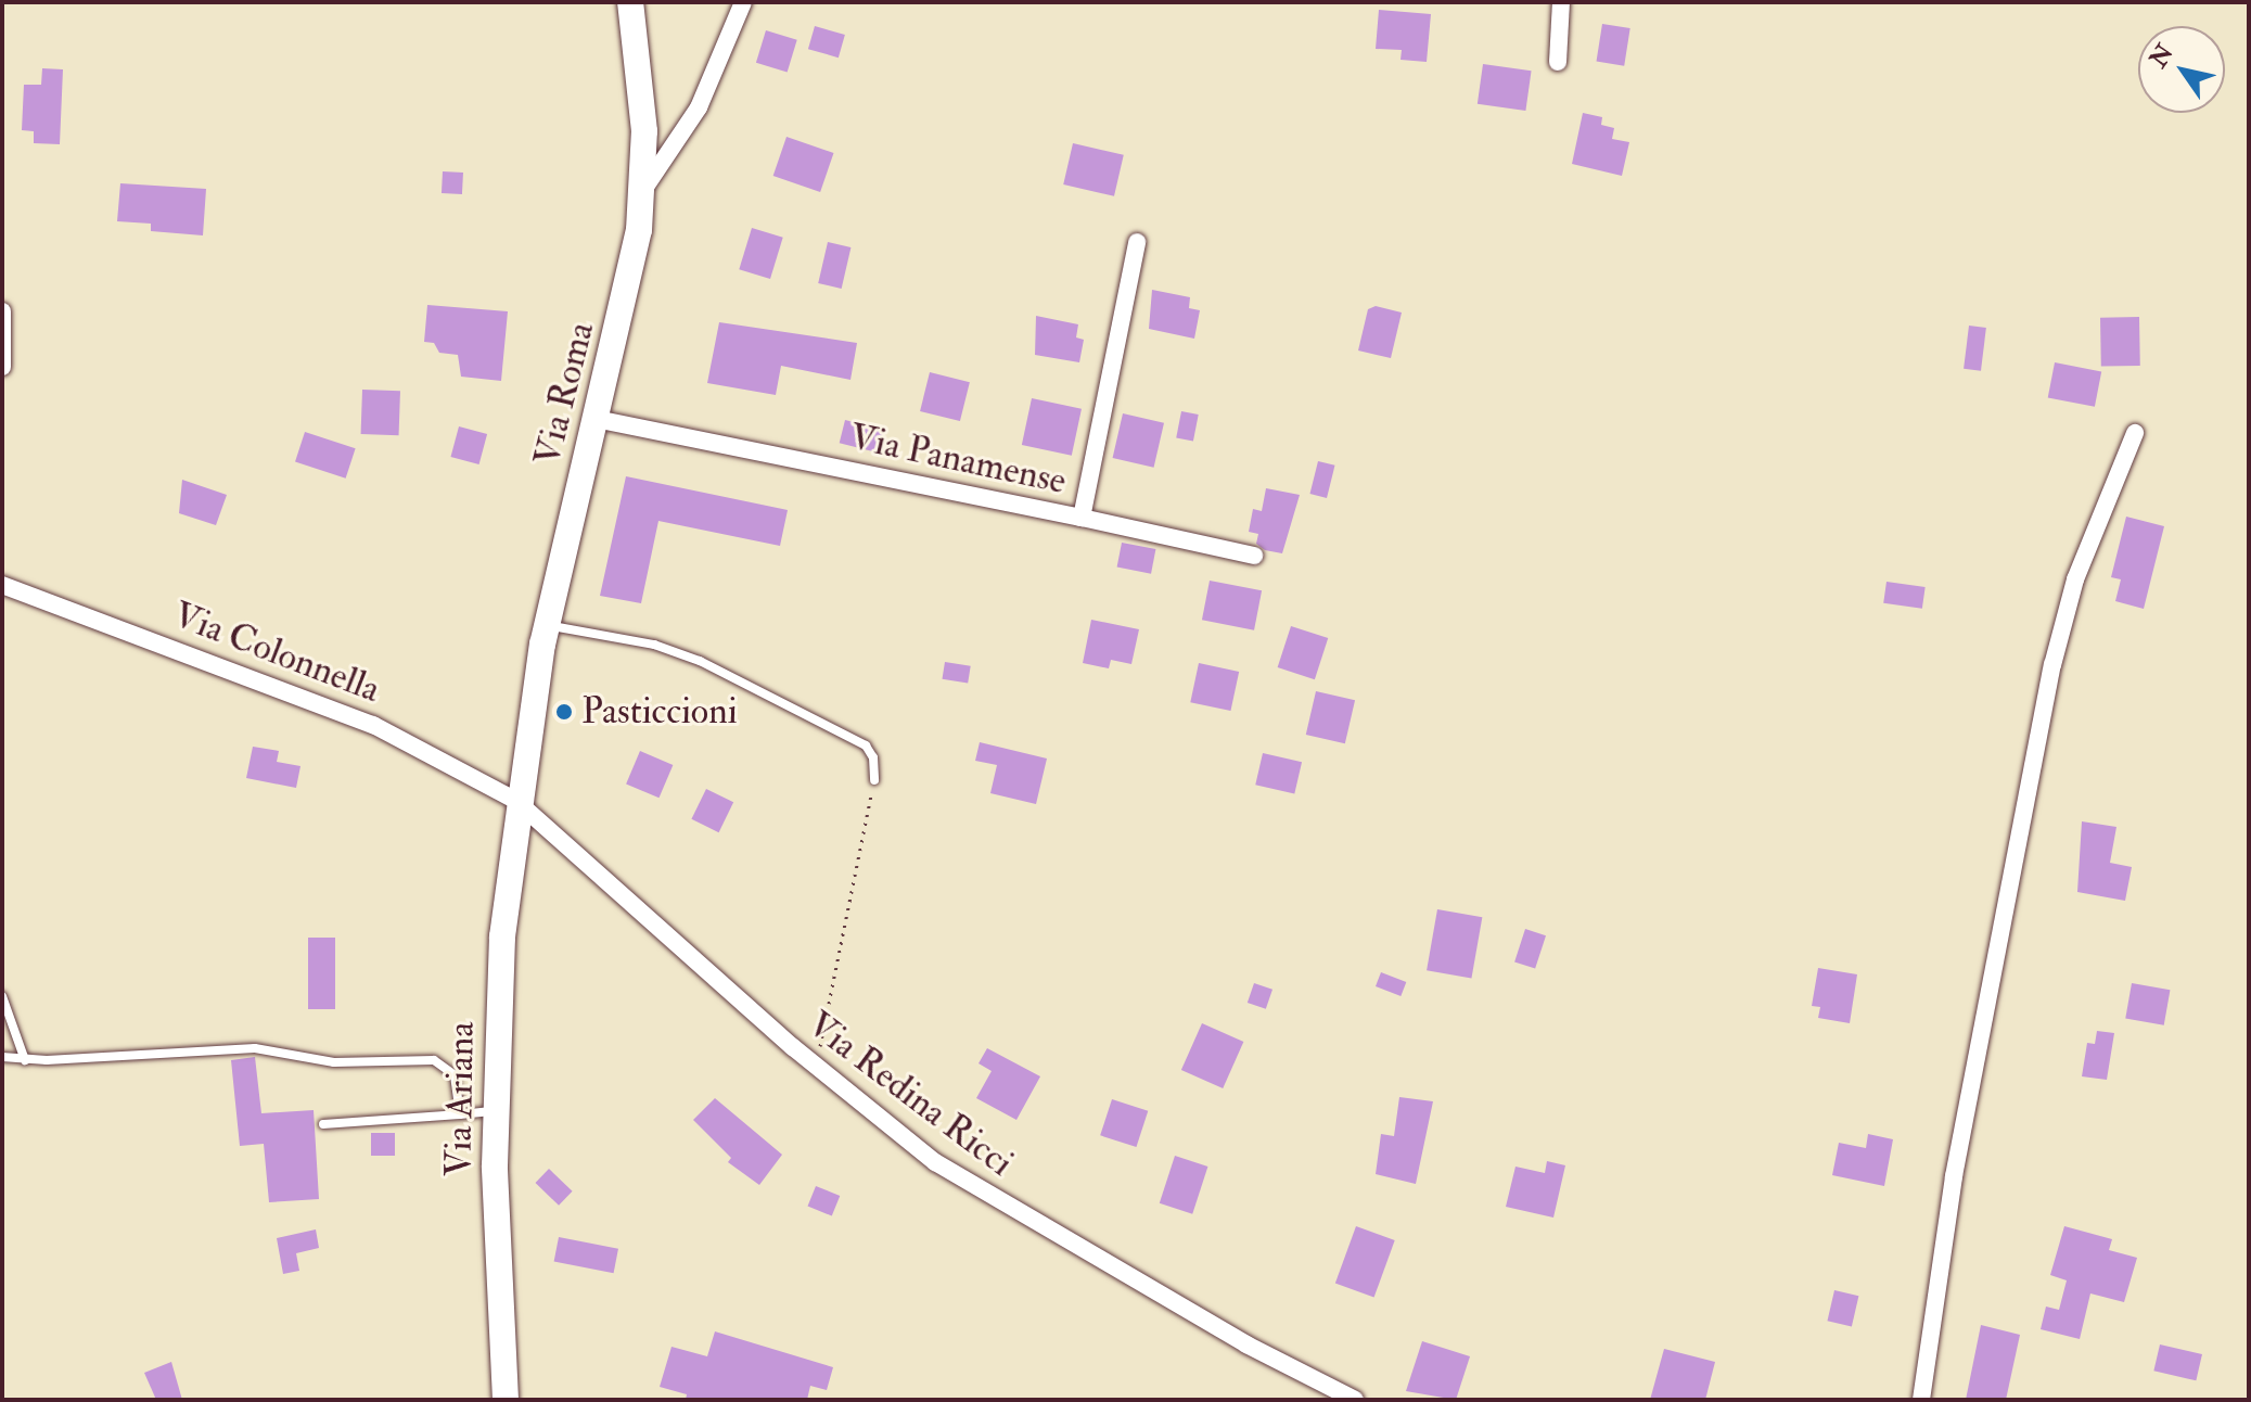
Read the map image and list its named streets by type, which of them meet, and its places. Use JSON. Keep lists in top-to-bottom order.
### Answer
{
  "streets": {
    "main road": ["Via Roma", "Via Ariana"],
    "street": ["Via Panamense", "Via Colonnella", "Via Redina Ricci"]
  },
  "crossings": [
    ["Via Roma", "Via Panamense"],
    ["Via Roma", "Via Colonnella"],
    ["Via Roma", "Via Redina Ricci"],
    ["Via Roma", "Via Ariana"],
    ["Via Colonnella", "Via Redina Ricci"],
    ["Via Colonnella", "Via Ariana"],
    ["Via Redina Ricci", "Via Ariana"]
  ],
  "places": ["Pasticcioni"],
  "north": "top left"
}
